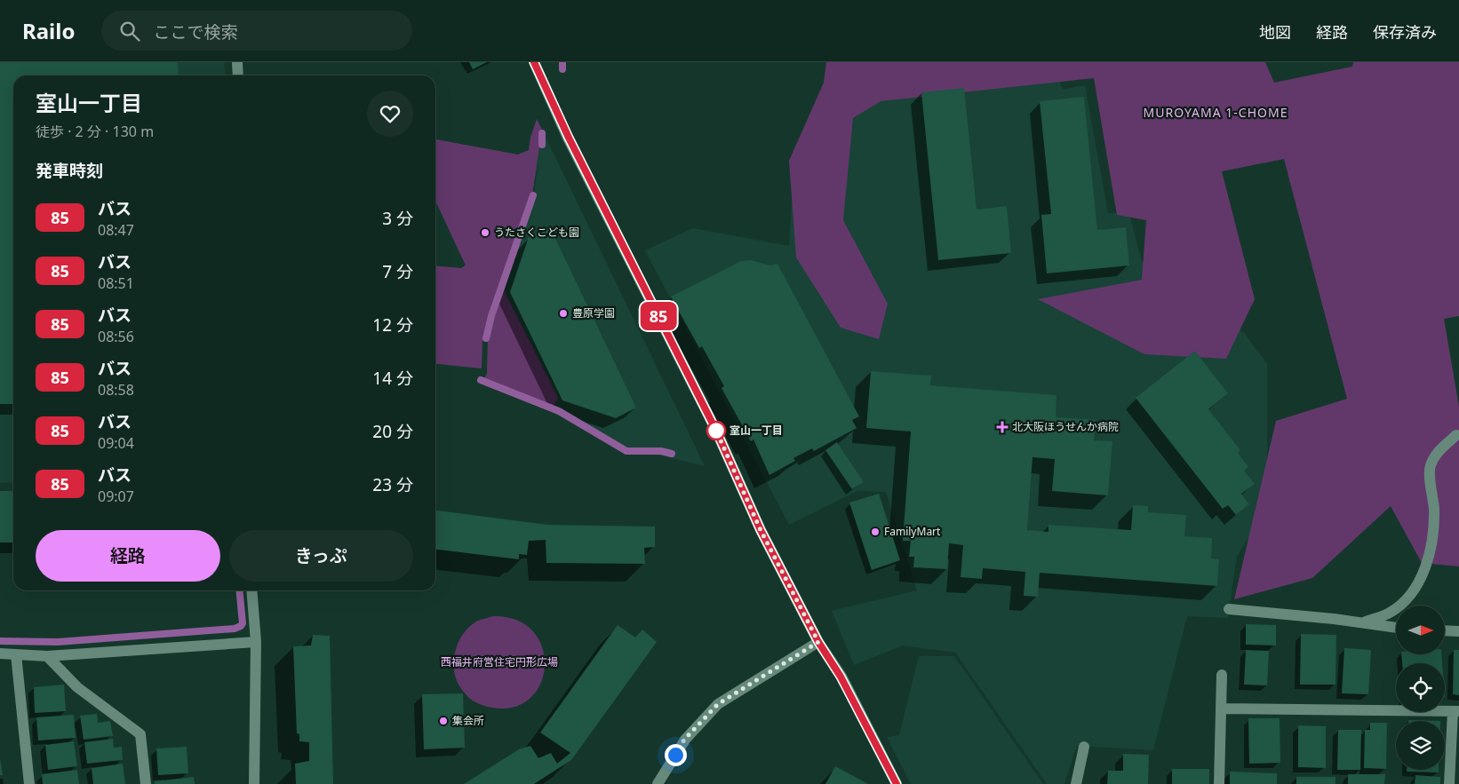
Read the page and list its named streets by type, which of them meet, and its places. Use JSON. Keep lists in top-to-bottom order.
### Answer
{
  "districts": ["MUROYAMA 1-CHOME"],
  "parks": ["西福井府営住宅円形広場"],
  "places": {
    "other": [
      "うたさくこども園",
      "豊原学園",
      "室山一丁目",
      "FamilyMart",
      "集会所"
    ],
    "health": ["北大阪ほうせんか病院"]
  },
  "lines": ["bus line 85"],
  "north": "right",
  "page": {
    "header": "Railo",
    "search": "ここで検索",
    "nav": ["地図", "経路", "保存済み"],
    "on_map": "85",
    "heading": [
      ["室山一丁目", "徒歩 · 2 分 · 130 m"],
      "発車時刻"
    ],
    "list": [
      {
        "mark": "85",
        "name": "バス",
        "note": "08:47",
        "value": "3 分"
      },
      {
        "mark": "85",
        "name": "バス",
        "note": "08:51",
        "value": "7 分"
      },
      {
        "mark": "85",
        "name": "バス",
        "note": "08:56",
        "value": "12 分"
      },
      {
        "mark": "85",
        "name": "バス",
        "note": "08:58",
        "value": "14 分"
      },
      {
        "mark": "85",
        "name": "バス",
        "note": "09:04",
        "value": "20 分"
      },
      {
        "mark": "85",
        "name": "バス",
        "note": "09:07",
        "value": "23 分"
      }
    ],
    "buttons": ["経路", "きっぷ"]
  }
}
